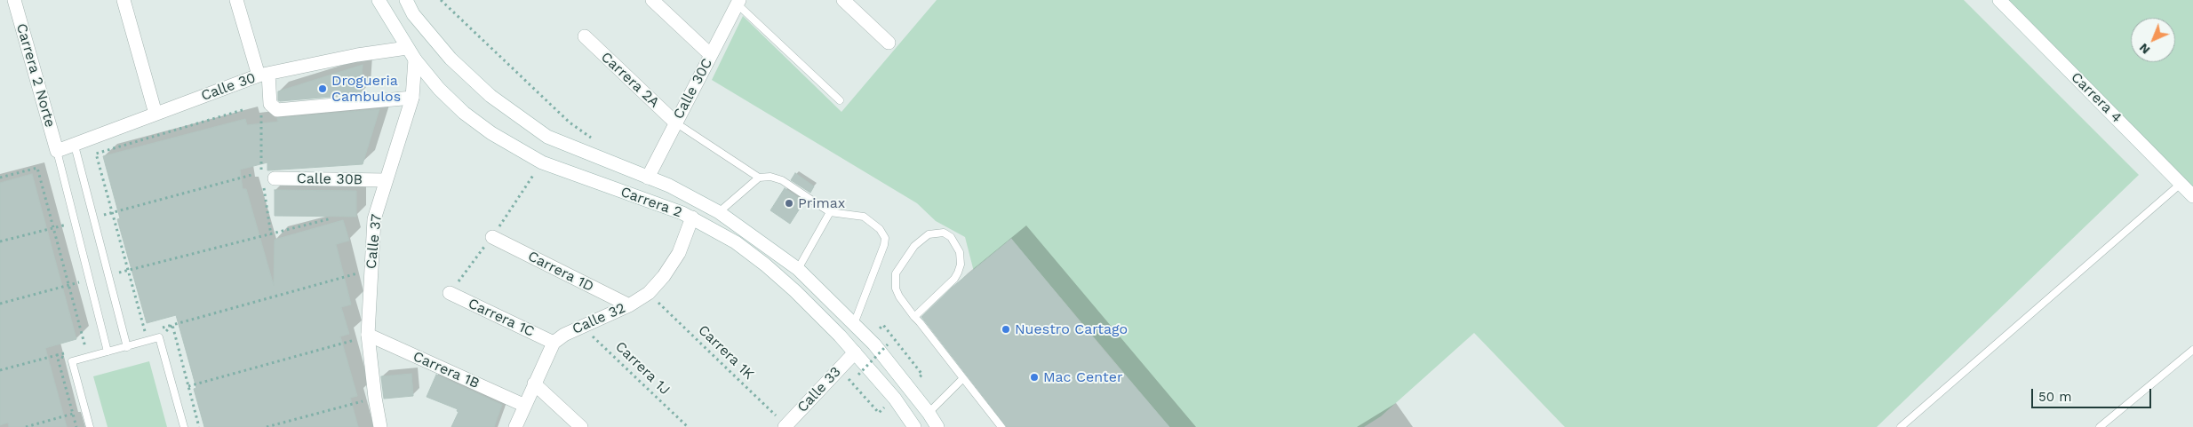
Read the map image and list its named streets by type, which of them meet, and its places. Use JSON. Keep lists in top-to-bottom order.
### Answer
{
  "streets": {
    "street": [
      "Carrera 2 Norte",
      "Carrera 2A",
      "Calle 30",
      "Calle 30C",
      "Carrera 4",
      "Calle 30B",
      "Carrera 2",
      "Calle 37",
      "Carrera 1D",
      "Carrera 1C",
      "Calle 32",
      "Carrera 1B",
      "Calle 33"
    ],
    "path": ["Carrera 1K", "Carrera 1J"]
  },
  "crossings": [
    ["Carrera 2 Norte", "Calle 30"],
    ["Carrera 2A", "Calle 30C"],
    ["Calle 30", "Carrera 2"],
    ["Calle 30C", "Carrera 2"],
    ["Calle 30B", "Calle 37"],
    ["Carrera 2", "Calle 37"],
    ["Carrera 2", "Calle 32"],
    ["Carrera 2", "Calle 33"],
    ["Calle 37", "Carrera 1B"],
    ["Carrera 1D", "Calle 32"],
    ["Carrera 1C", "Calle 32"],
    ["Calle 32", "Carrera 1K"],
    ["Calle 32", "Carrera 1J"],
    ["Carrera 1K", "Calle 33"]
  ],
  "places": [
    "Drogueria Cambulos",
    "Primax",
    "Nuestro Cartago",
    "Mac Center"
  ],
  "scale_bar": "50 m",
  "north": "bottom left"
}
